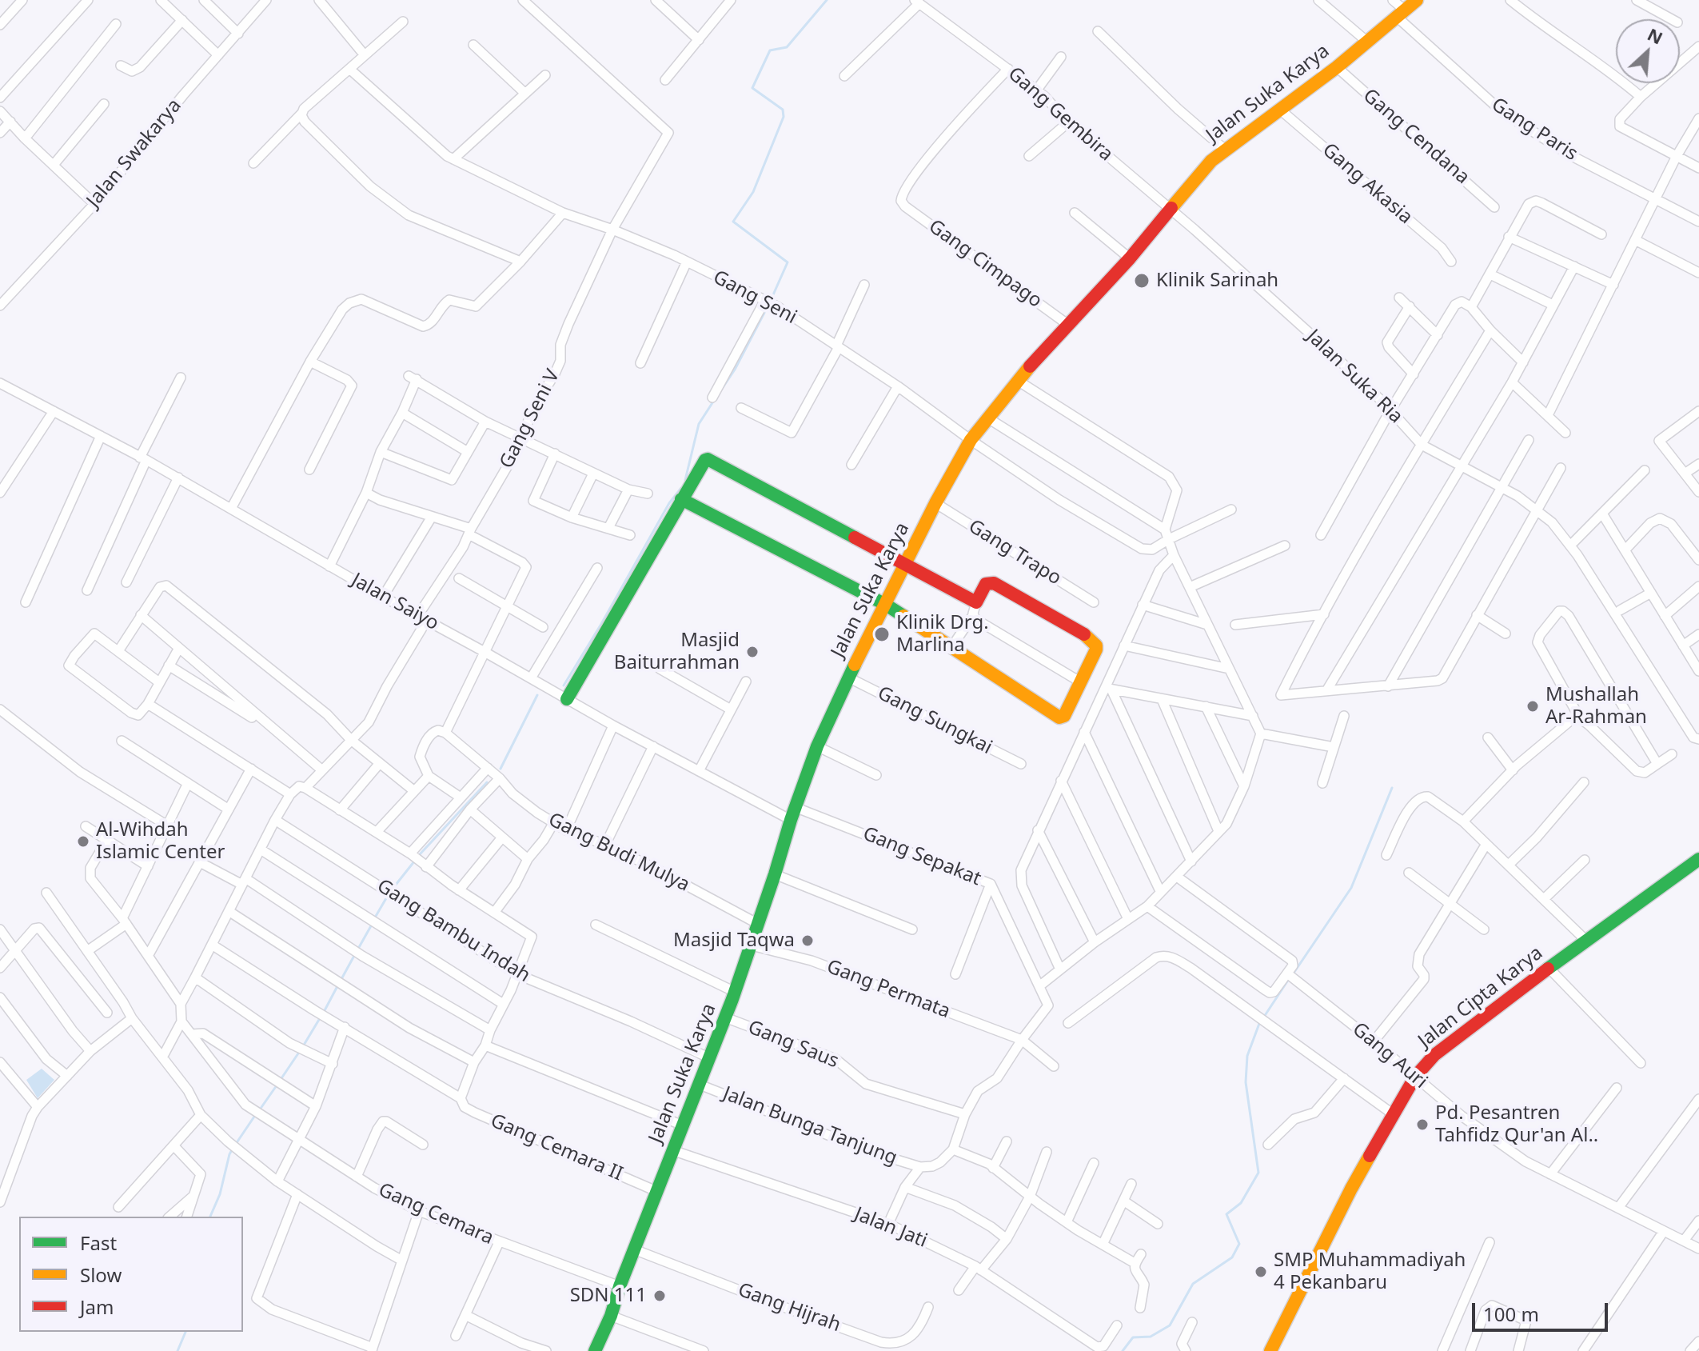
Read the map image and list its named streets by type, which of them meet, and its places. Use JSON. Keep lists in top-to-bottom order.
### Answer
{
  "streets": {
    "main road": ["Jalan Suka Karya", "Jalan Cipta Karya"],
    "street": [
      "Gang Gembira",
      "Gang Paris",
      "Gang Cendana",
      "Jalan Swakarya",
      "Gang Akasia",
      "Gang Cimpago",
      "Gang Seni",
      "Jalan Suka Ria",
      "Gang Seni V",
      "Gang Trapo",
      "Jalan Saiyo",
      "Gang Sungkai",
      "Gang Budi Mulya",
      "Gang Sepakat",
      "Gang Bambu Indah",
      "Gang Permata",
      "Gang Saus",
      "Gang Auri",
      "Jalan Bunga Tanjung",
      "Gang Cemara II",
      "Gang Cemara",
      "Jalan Jati",
      "Gang Hijrah"
    ]
  },
  "crossings": [
    ["Jalan Suka Karya", "Gang Gembira"],
    ["Jalan Suka Karya", "Gang Paris"],
    ["Jalan Suka Karya", "Gang Cendana"],
    ["Jalan Suka Karya", "Gang Akasia"],
    ["Jalan Suka Karya", "Gang Cimpago"],
    ["Jalan Suka Karya", "Gang Seni"],
    ["Jalan Suka Karya", "Jalan Suka Ria"],
    ["Jalan Suka Karya", "Gang Trapo"],
    ["Jalan Suka Karya", "Jalan Saiyo"],
    ["Jalan Suka Karya", "Gang Sungkai"],
    ["Jalan Suka Karya", "Gang Budi Mulya"],
    ["Jalan Suka Karya", "Gang Sepakat"],
    ["Jalan Suka Karya", "Gang Bambu Indah"],
    ["Jalan Suka Karya", "Gang Permata"],
    ["Jalan Suka Karya", "Gang Saus"],
    ["Jalan Suka Karya", "Jalan Bunga Tanjung"],
    ["Jalan Suka Karya", "Gang Cemara II"],
    ["Jalan Suka Karya", "Gang Cemara"],
    ["Jalan Suka Karya", "Jalan Jati"],
    ["Jalan Suka Karya", "Gang Hijrah"],
    ["Gang Gembira", "Gang Cimpago"],
    ["Gang Gembira", "Jalan Suka Ria"],
    ["Gang Seni", "Gang Seni V"],
    ["Gang Seni V", "Jalan Saiyo"],
    ["Gang Sepakat", "Gang Permata"],
    ["Jalan Cipta Karya", "Gang Auri"]
  ],
  "places": [
    "Klinik Sarinah",
    "Klinik Drg. Marlina",
    "Masjid Baiturrahman",
    "Mushallah Ar-Rahman",
    "Al-Wihdah Islamic Center",
    "Masjid Taqwa",
    "Pd. Pesantren Tahfidz Qur'an Al..",
    "SMP Muhammadiyah 4 Pekanbaru",
    "SDN 111"
  ],
  "legend": ["Fast", "Slow", "Jam"],
  "scale_bar": "100 m",
  "north": "top right"
}
